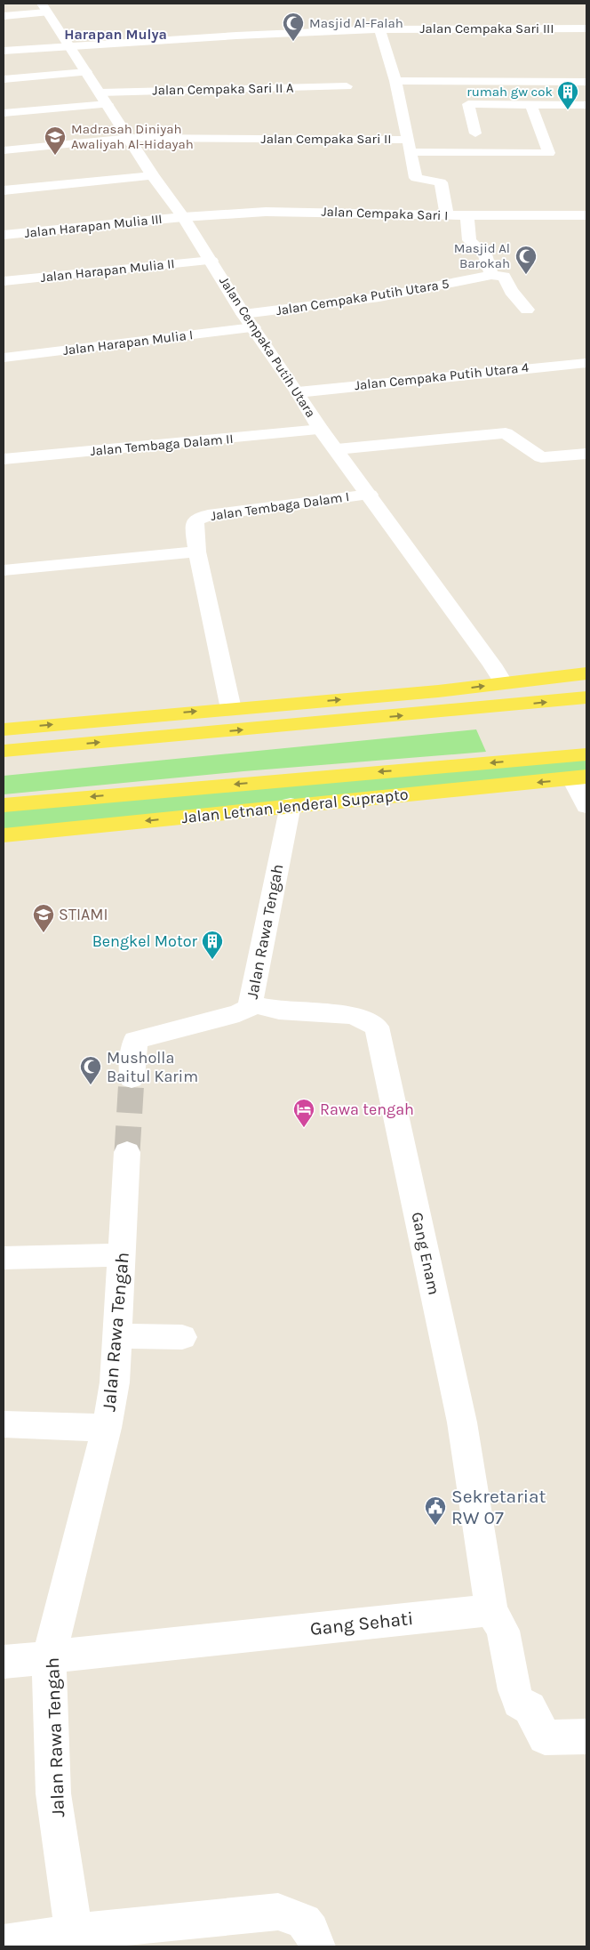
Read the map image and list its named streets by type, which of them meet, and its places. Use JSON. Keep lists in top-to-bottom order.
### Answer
{
  "streets": {
    "main road": ["Jalan Letnan Jenderal Suprapto"],
    "street": [
      "Jalan Cempaka Sari III",
      "Jalan Cempaka Sari II A",
      "Jalan Cempaka Sari II",
      "Jalan Cempaka Sari I",
      "Jalan Harapan Mulia III",
      "Jalan Harapan Mulia II",
      "Jalan Cempaka Putih Utara 5",
      "Jalan Harapan Mulia I",
      "Jalan Cempaka Putih Utara",
      "Jalan Cempaka Putih Utara 4",
      "Jalan Tembaga Dalam II",
      "Jalan Tembaga Dalam I",
      "Jalan Rawa Tengah",
      "Gang Enam",
      "Gang Sehati"
    ]
  },
  "crossings": [
    ["Jalan Cempaka Sari III", "Jalan Cempaka Sari II"],
    ["Jalan Cempaka Sari III", "Jalan Cempaka Putih Utara"],
    ["Jalan Cempaka Sari II A", "Jalan Cempaka Putih Utara"],
    ["Jalan Cempaka Sari II", "Jalan Cempaka Putih Utara"],
    ["Jalan Cempaka Sari I", "Jalan Harapan Mulia III"],
    ["Jalan Cempaka Sari I", "Jalan Cempaka Putih Utara"],
    ["Jalan Harapan Mulia III", "Jalan Cempaka Putih Utara"],
    ["Jalan Harapan Mulia II", "Jalan Cempaka Putih Utara"],
    ["Jalan Cempaka Putih Utara 5", "Jalan Harapan Mulia I"],
    ["Jalan Cempaka Putih Utara 5", "Jalan Cempaka Putih Utara"],
    ["Jalan Harapan Mulia I", "Jalan Cempaka Putih Utara"],
    ["Jalan Cempaka Putih Utara", "Jalan Cempaka Putih Utara 4"],
    ["Jalan Cempaka Putih Utara", "Jalan Tembaga Dalam II"],
    ["Jalan Cempaka Putih Utara", "Jalan Tembaga Dalam I"],
    ["Jalan Letnan Jenderal Suprapto", "Jalan Rawa Tengah"],
    ["Jalan Rawa Tengah", "Gang Enam"],
    ["Jalan Rawa Tengah", "Gang Sehati"],
    ["Gang Enam", "Gang Sehati"]
  ],
  "districts": ["Harapan Mulya"],
  "places": {
    "mosque": ["Masjid Al-Falah", "Masjid Al Barokah", "Musholla Baitul Karim"],
    "building": ["rumah gw cok", "Bengkel Motor"],
    "school or university": ["Madrasah Diniyah Awaliyah Al-Hidayah", "STIAMI"],
    "hotel": ["Rawa tengah"],
    "public building": ["Sekretariat RW 07"]
  }
}
